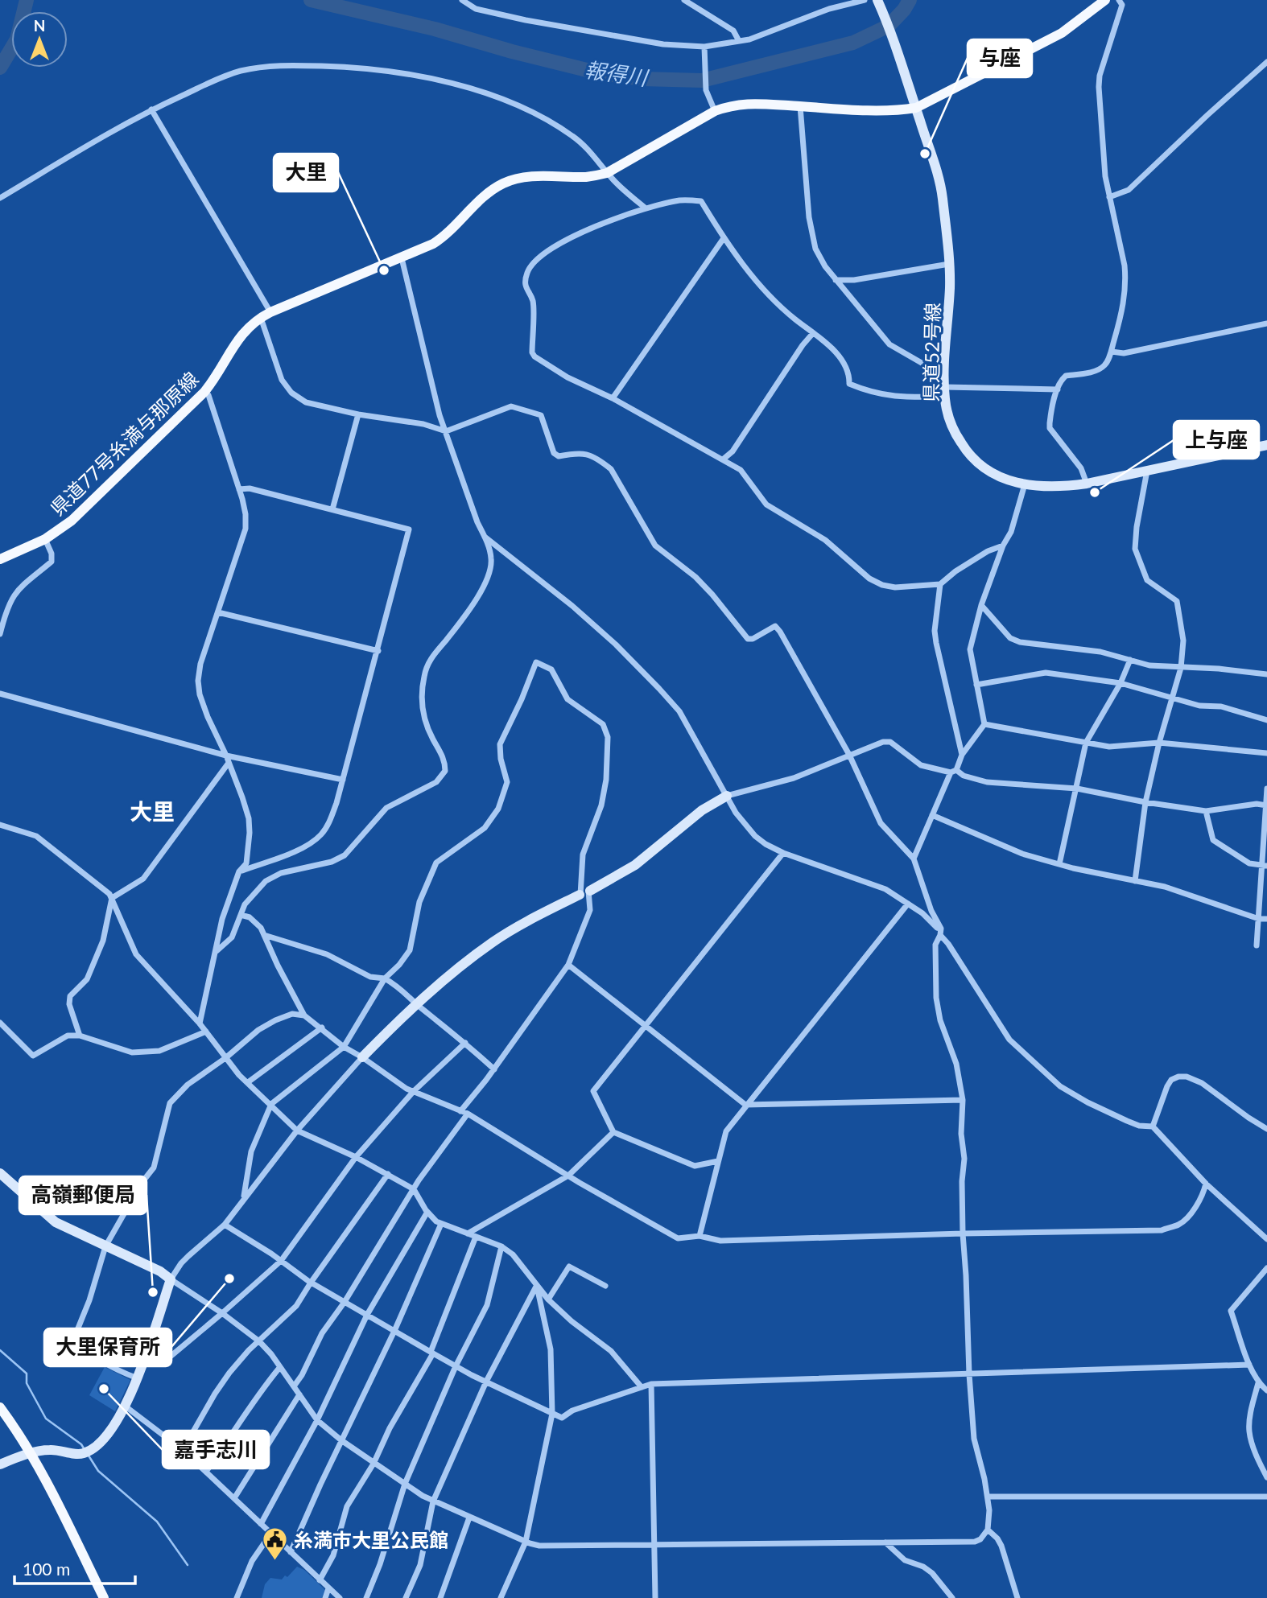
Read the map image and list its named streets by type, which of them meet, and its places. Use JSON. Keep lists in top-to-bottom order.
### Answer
{
  "streets": {
    "main road": ["県道77号糸満与那原線"],
    "street": ["県道52号線"]
  },
  "crossings": [
    ["県道52号線", "県道77号糸満与那原線"]
  ],
  "districts": ["大里"],
  "water": ["報得川"],
  "places": {
    "other": [
      "与座",
      "大里",
      "上与座",
      "大里保育所",
      "高嶺郵便局",
      "嘉手志川"
    ],
    "public building": ["糸満市大里公民館"]
  },
  "scale_bar": "100 m",
  "north": "top"
}
